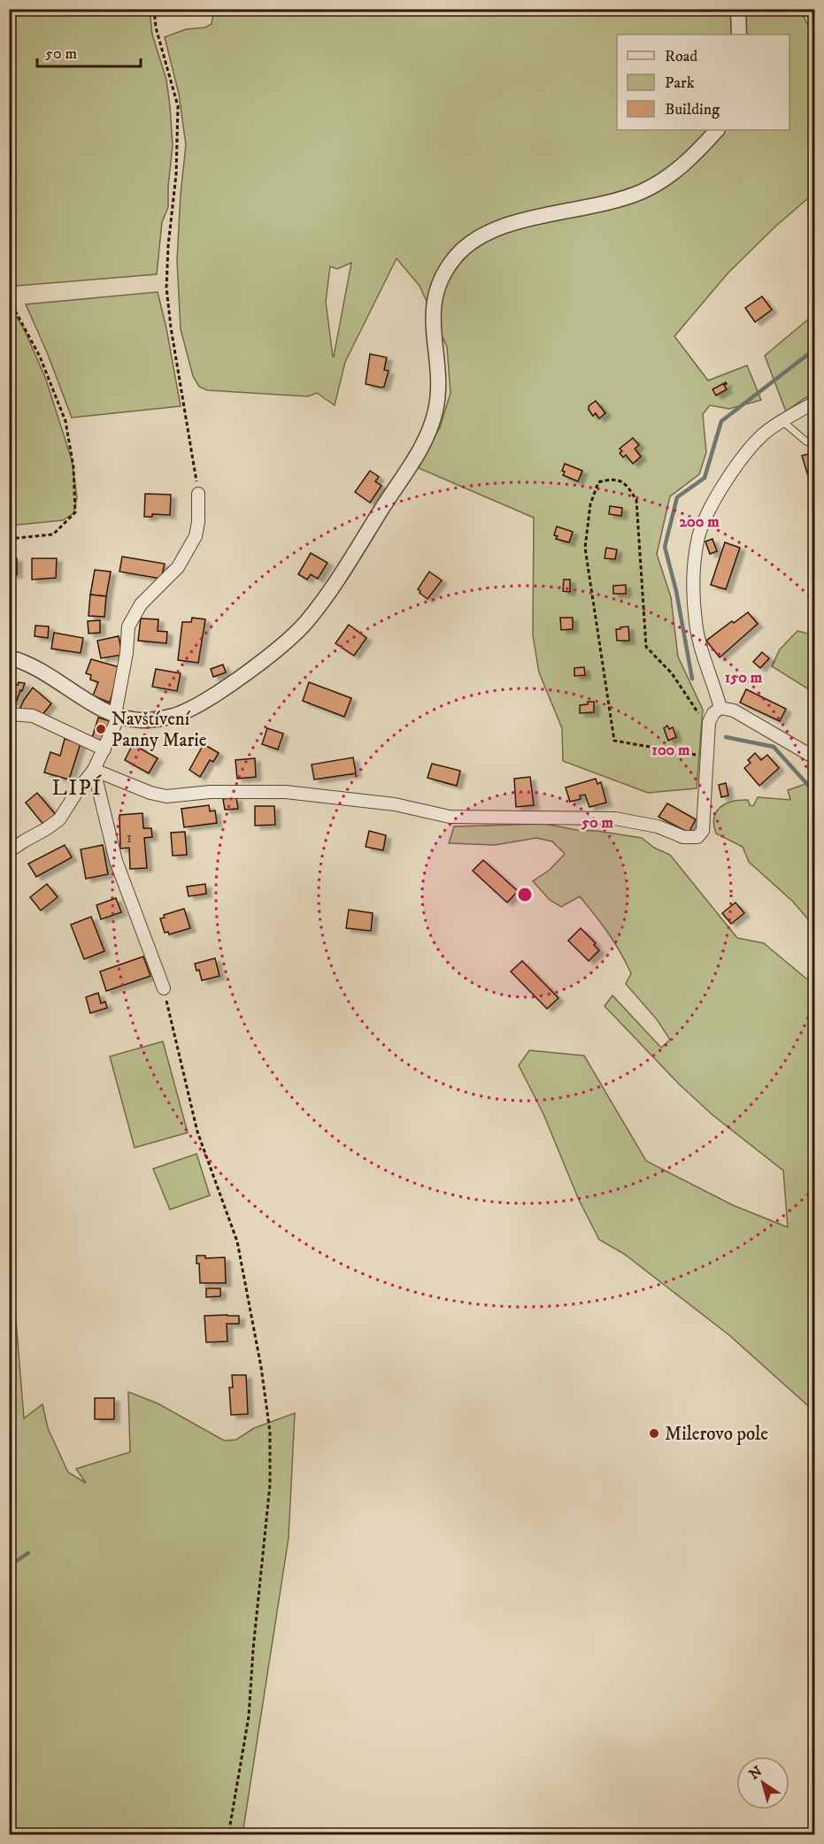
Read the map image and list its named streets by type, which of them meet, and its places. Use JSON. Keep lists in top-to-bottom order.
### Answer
{
  "districts": ["LIPÍ"],
  "places": ["Navštívení Panny Marie", "Milerovo pole"],
  "house_numbers": ["1"],
  "legend": ["Road", "Park", "Building"],
  "scale_bar": "50 m",
  "north": "top left",
  "rings": [
    "200 m",
    "150 m",
    "100 m",
    "50 m"
  ]
}
